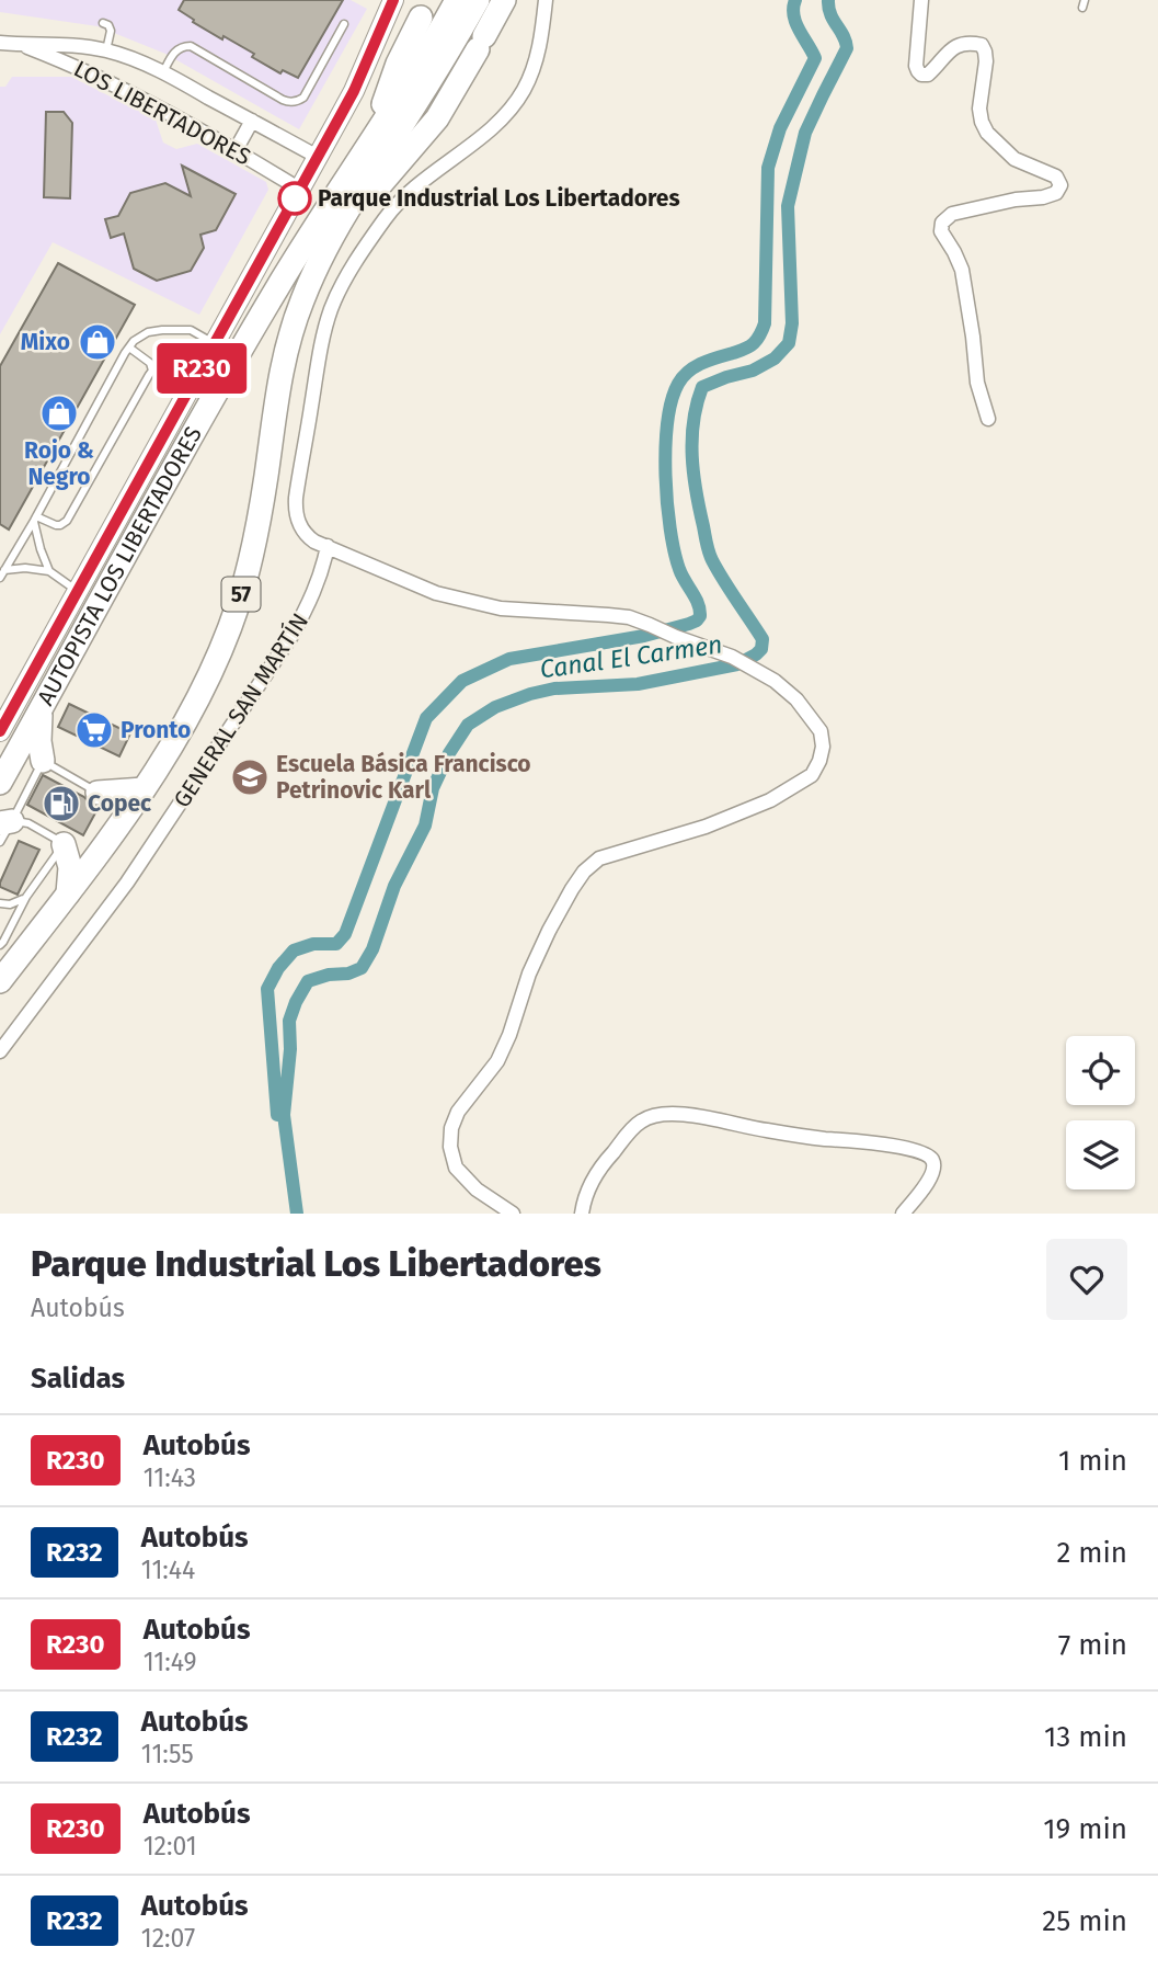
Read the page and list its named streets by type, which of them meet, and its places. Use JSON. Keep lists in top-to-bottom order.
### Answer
{
  "streets": {
    "highway": ["AUTOPISTA LOS LIBERTADORES", "57"],
    "street": ["LOS LIBERTADORES", "GENERAL SAN MARTÍN"]
  },
  "water": ["Canal El Carmen"],
  "places": {
    "other": ["Parque Industrial Los Libertadores"],
    "shop": ["Mixo", "Rojo & Negro"],
    "supermarket": ["Pronto"],
    "school or university": ["Escuela Básica Francisco Petrinovic Karl"],
    "fuel station": ["Copec"]
  },
  "lines": ["bus line R230"],
  "page": {
    "on_map": "R230",
    "heading": [
      ["Parque Industrial Los Libertadores", "Autobús"],
      "Salidas"
    ],
    "list": [
      {
        "mark": "R230",
        "name": "Autobús",
        "note": "11:43",
        "value": "1 min"
      },
      {
        "mark": "R232",
        "name": "Autobús",
        "note": "11:44",
        "value": "2 min"
      },
      {
        "mark": "R230",
        "name": "Autobús",
        "note": "11:49",
        "value": "7 min"
      },
      {
        "mark": "R232",
        "name": "Autobús",
        "note": "11:55",
        "value": "13 min"
      },
      {
        "mark": "R230",
        "name": "Autobús",
        "note": "12:01",
        "value": "19 min"
      },
      {
        "mark": "R232",
        "name": "Autobús",
        "note": "12:07",
        "value": "25 min"
      }
    ]
  }
}
